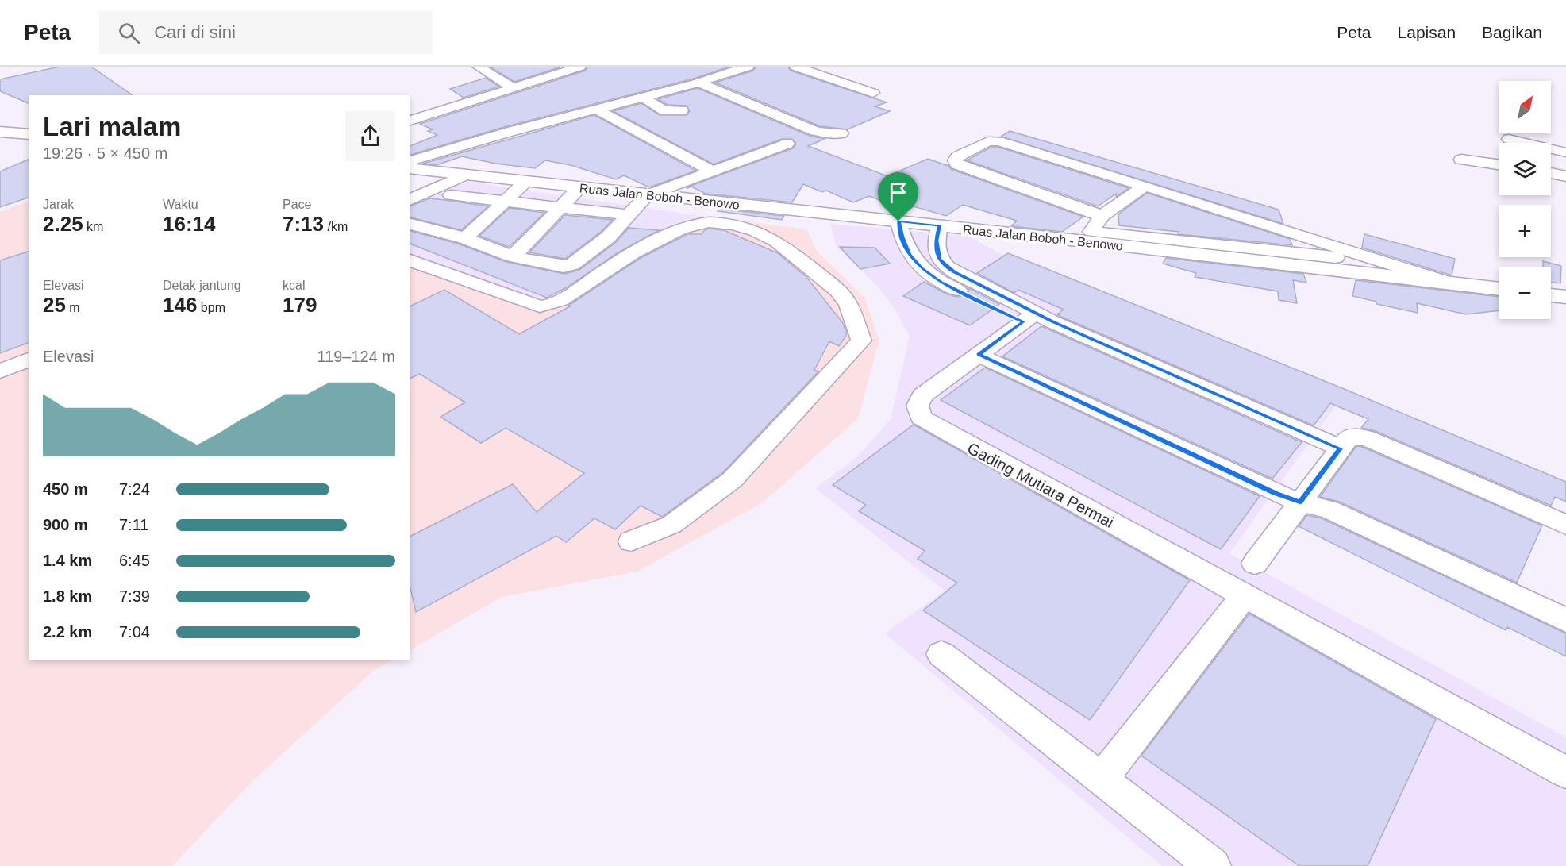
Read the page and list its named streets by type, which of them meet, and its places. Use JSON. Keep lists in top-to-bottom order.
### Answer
{
  "streets": {
    "main road": ["Ruas Jalan Boboh - Benowo"],
    "street": ["Gading Mutiara Permai"]
  },
  "north": "top right",
  "page": {
    "header": "Peta",
    "search": "Cari di sini",
    "nav": ["Peta", "Lapisan", "Bagikan"],
    "map_buttons": ["+", "−"],
    "heading": ["Lari malam", "19:26 · 5 × 450 m"],
    "stats": [
      ["Jarak", "2.25 km"],
      ["Waktu", "16:14"],
      ["Pace", "7:13 /km"],
      ["Elevasi", "25 m"],
      ["Detak jantung", "146 bpm"],
      ["kcal", "179"]
    ],
    "chart": ["Elevasi", "119–124 m"],
    "list": [
      {
        "name": "450 m",
        "note": "7:24"
      },
      {
        "name": "900 m",
        "note": "7:11"
      },
      {
        "name": "1.4 km",
        "note": "6:45"
      },
      {
        "name": "1.8 km",
        "note": "7:39"
      },
      {
        "name": "2.2 km",
        "note": "7:04"
      }
    ]
  }
}
